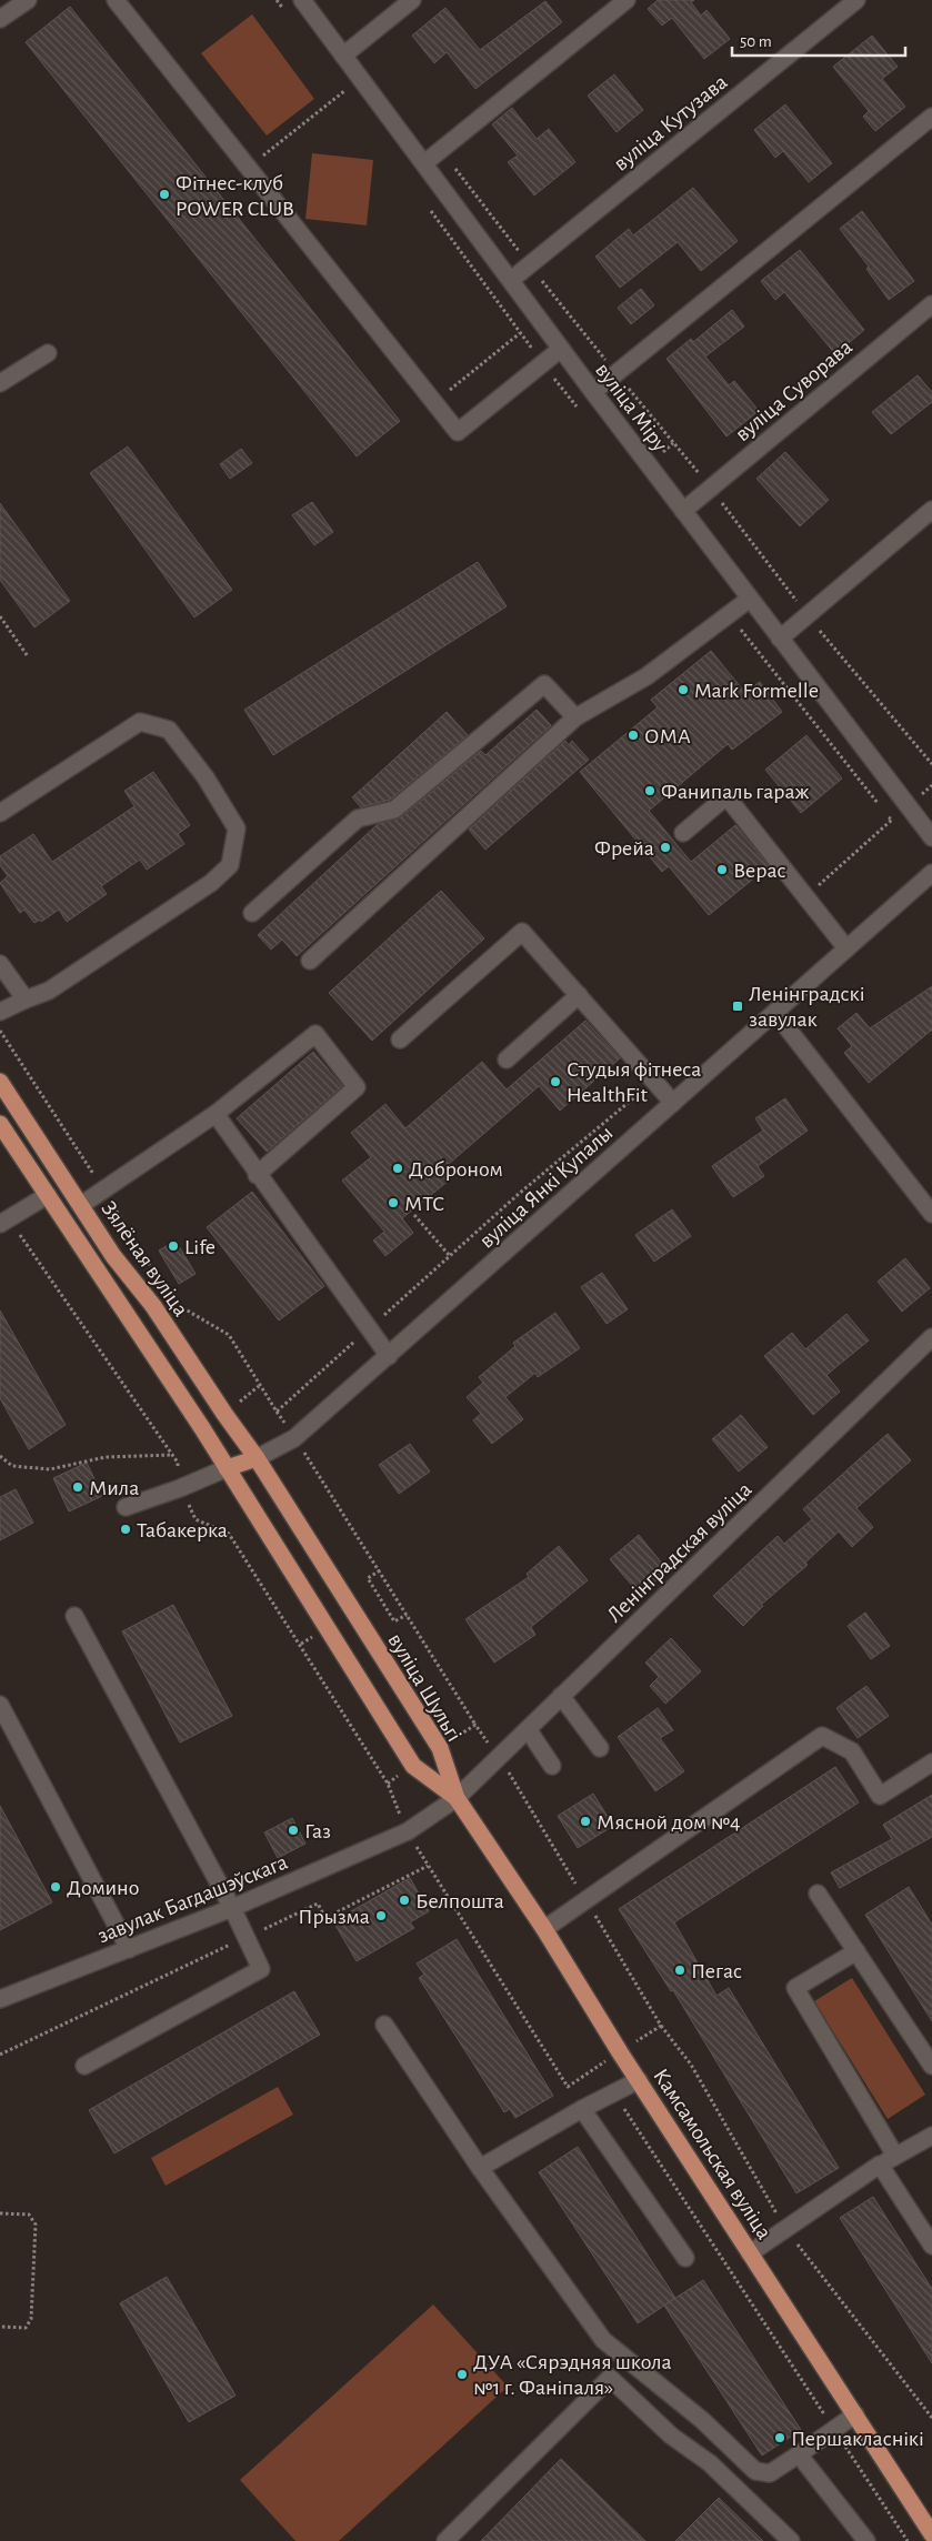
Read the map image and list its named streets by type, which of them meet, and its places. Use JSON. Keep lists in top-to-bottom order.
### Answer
{
  "streets": {
    "main road": ["Зялёная вуліца", "вуліца Шульгі", "Камсамольская вуліца"],
    "street": [
      "вуліца Кутузава",
      "вуліца Суворава",
      "вуліца Міру",
      "вуліца Янкі Купалы",
      "Ленінградская вуліца",
      "завулак Багдашэўскага"
    ]
  },
  "crossings": [
    ["вуліца Кутузава", "вуліца Міру"],
    ["вуліца Суворава", "вуліца Міру"],
    ["вуліца Янкі Купалы", "Зялёная вуліца"],
    ["вуліца Янкі Купалы", "вуліца Шульгі"],
    ["Зялёная вуліца", "вуліца Шульгі"],
    ["Ленінградская вуліца", "вуліца Шульгі"],
    ["Ленінградская вуліца", "завулак Багдашэўскага"],
    ["Ленінградская вуліца", "Камсамольская вуліца"],
    ["вуліца Шульгі", "завулак Багдашэўскага"],
    ["вуліца Шульгі", "Камсамольская вуліца"],
    ["завулак Багдашэўскага", "Камсамольская вуліца"]
  ],
  "places": {
    "other": [
      "Фітнес-клуб POWER CLUB",
      "Mark Formelle",
      "ОМА",
      "Фанипаль гараж",
      "Фрейа",
      "Верас",
      "Студыя фітнеса HealthFit",
      "Доброном",
      "МТС",
      "Life",
      "Мила",
      "Табакерка",
      "Мясной дом №4",
      "Газ",
      "Домино",
      "Белпошта",
      "Прызма",
      "Пегас",
      "ДУА «Сярэдняя школа №1 г. Фаніпаля»",
      "Першакласнікі"
    ],
    "transit": ["Ленінградскі завулак"]
  },
  "scale_bar": "50 m"
}
